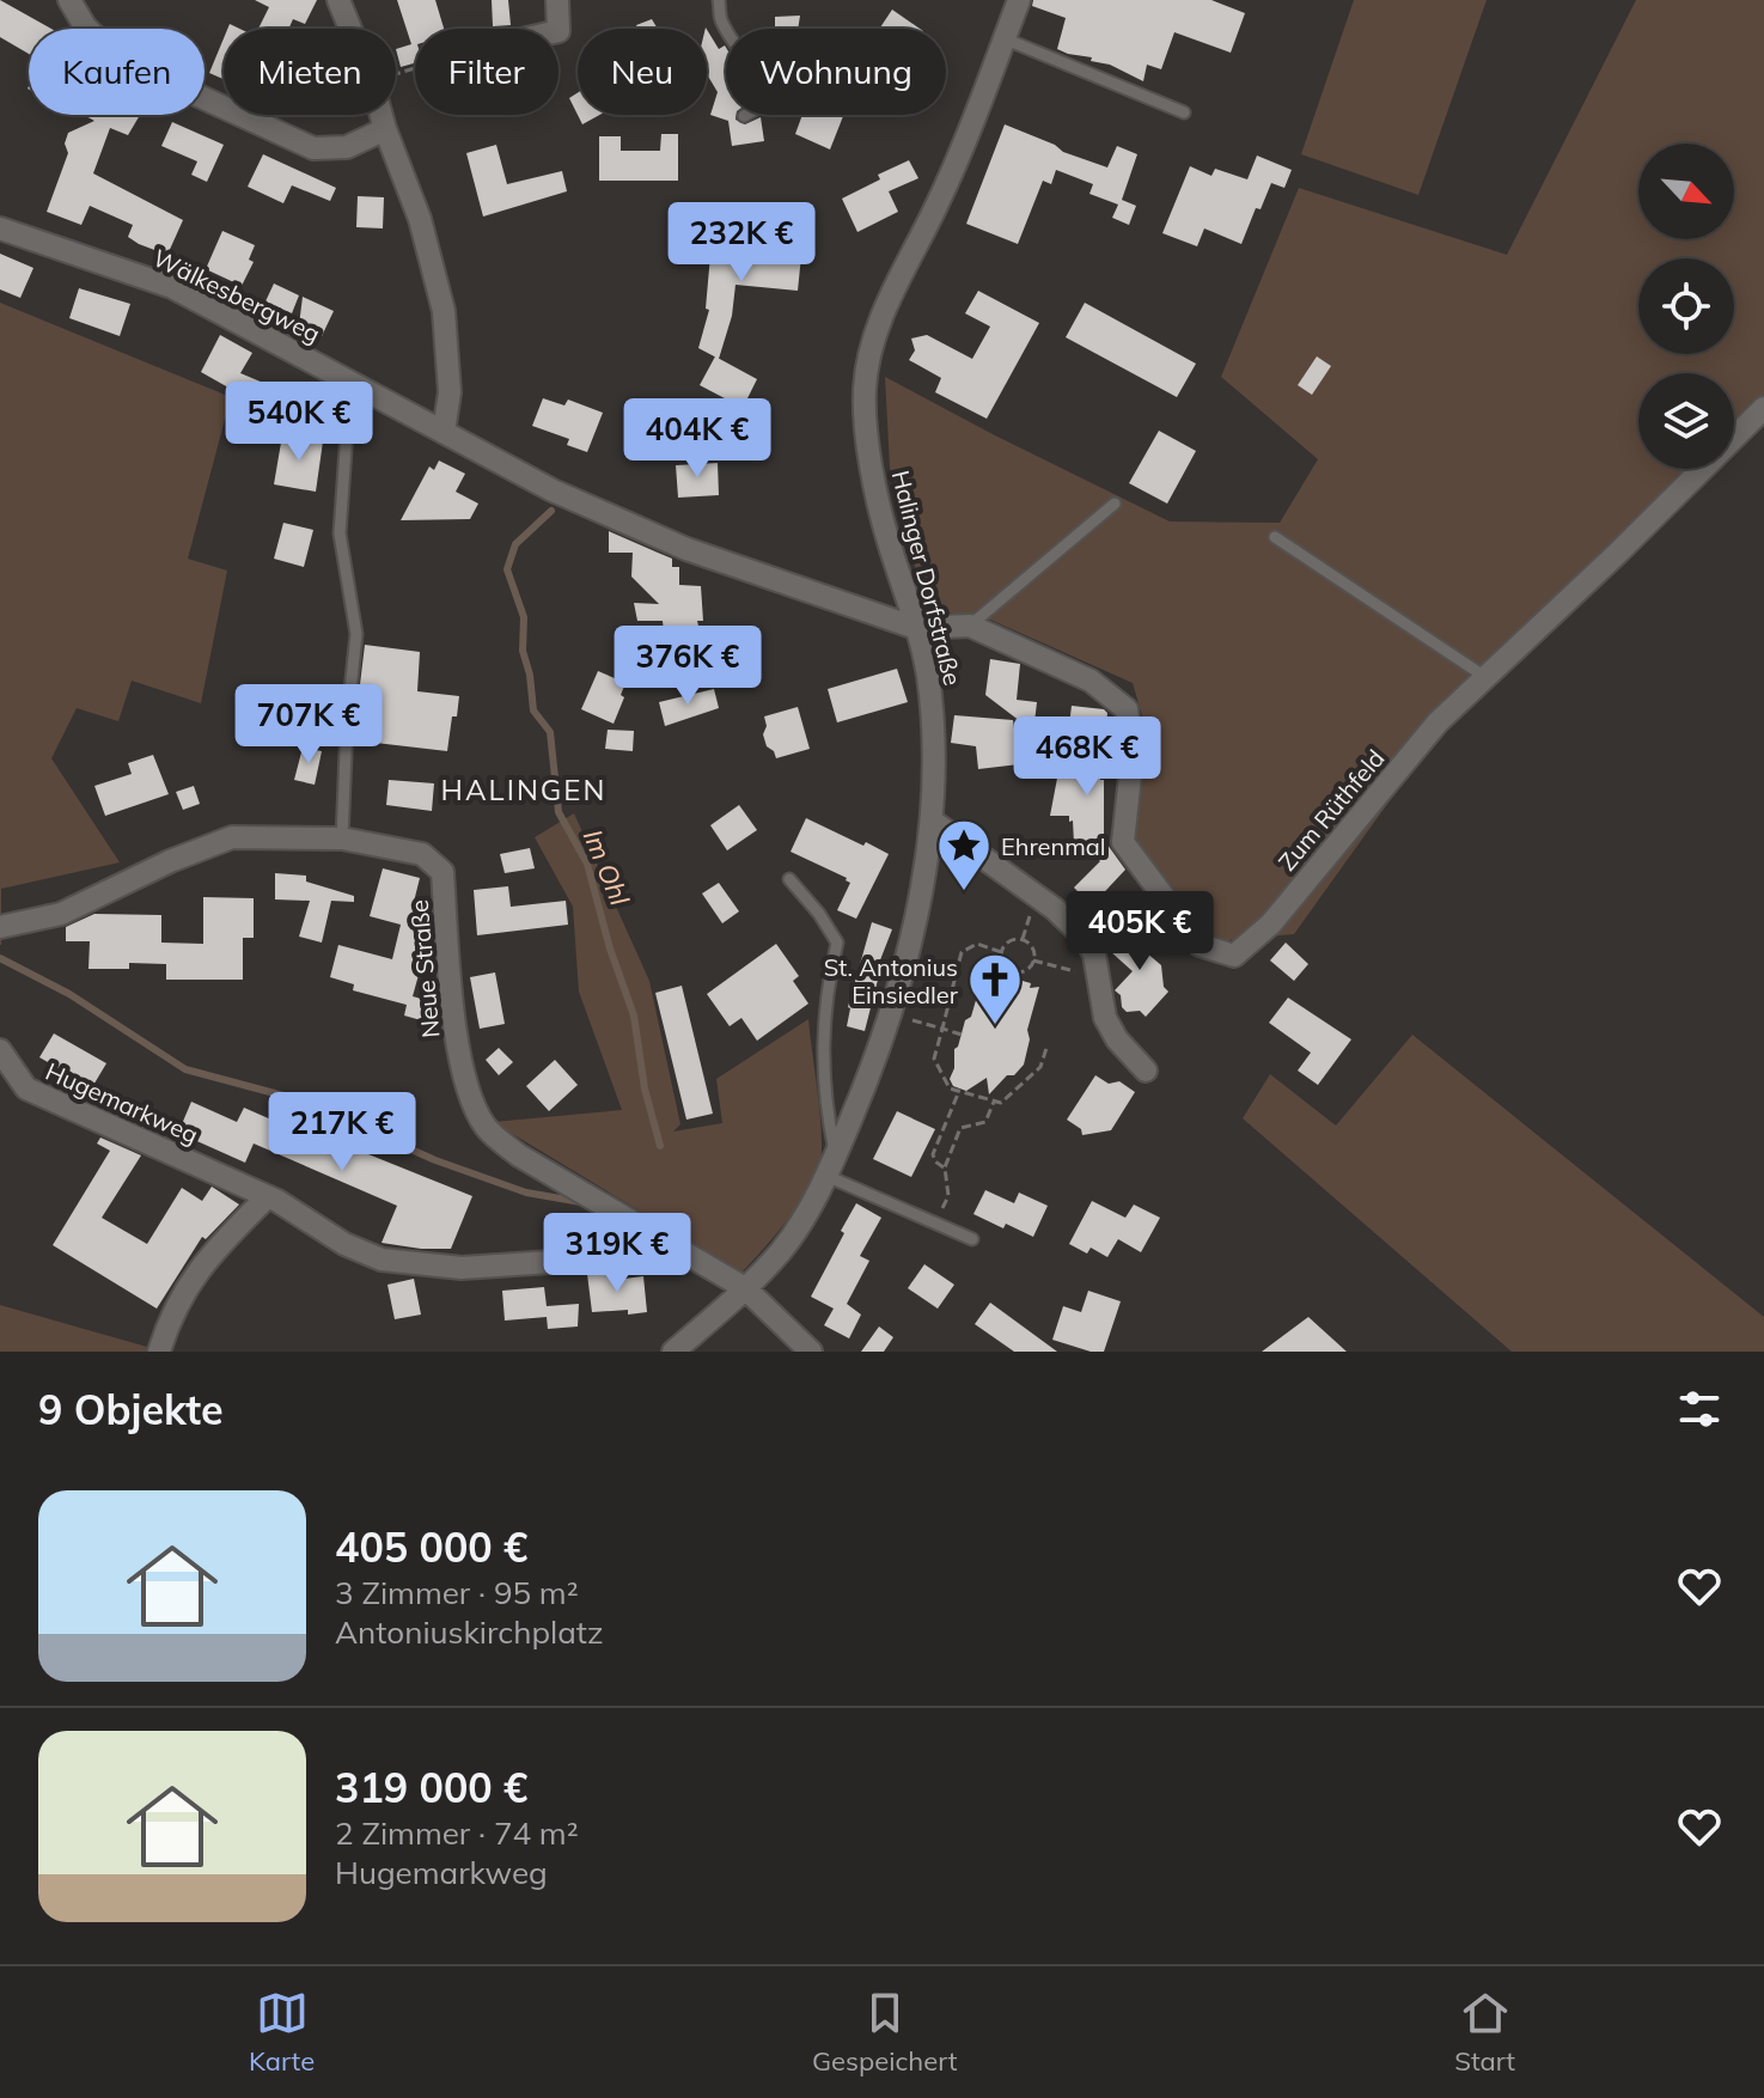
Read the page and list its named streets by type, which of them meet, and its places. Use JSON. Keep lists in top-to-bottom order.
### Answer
{
  "streets": {
    "street": [
      "Wälkesbergweg",
      "Halinger Dorfstraße",
      "Zum Rüthfeld",
      "Neue Straße",
      "Hugemarkweg"
    ]
  },
  "crossings": [
    ["Wälkesbergweg", "Halinger Dorfstraße"],
    ["Wälkesbergweg", "Zum Rüthfeld"],
    ["Halinger Dorfstraße", "Zum Rüthfeld"],
    ["Halinger Dorfstraße", "Neue Straße"],
    ["Neue Straße", "Hugemarkweg"]
  ],
  "districts": ["HALINGEN"],
  "water": ["Im Ohl"],
  "places": {
    "place": ["Ehrenmal"],
    "church": ["St. Antonius Einsiedler"]
  },
  "north": "bottom right",
  "page": {
    "chip": [
      "Kaufen",
      "Mieten",
      "Filter",
      "Neu",
      "Wohnung"
    ],
    "price": [
      "232K €",
      "540K €",
      "404K €",
      "376K €",
      "707K €",
      "468K €",
      "405K €",
      "217K €",
      "319K €"
    ],
    "heading": "9 Objekte",
    "list": [
      {
        "name": "405 000 €",
        "note": "3 Zimmer · 95 m² · Antoniuskirchplatz"
      },
      {
        "name": "319 000 €",
        "note": "2 Zimmer · 74 m² · Hugemarkweg"
      }
    ],
    "tabs": ["Karte", "Gespeichert", "Start"]
  }
}
